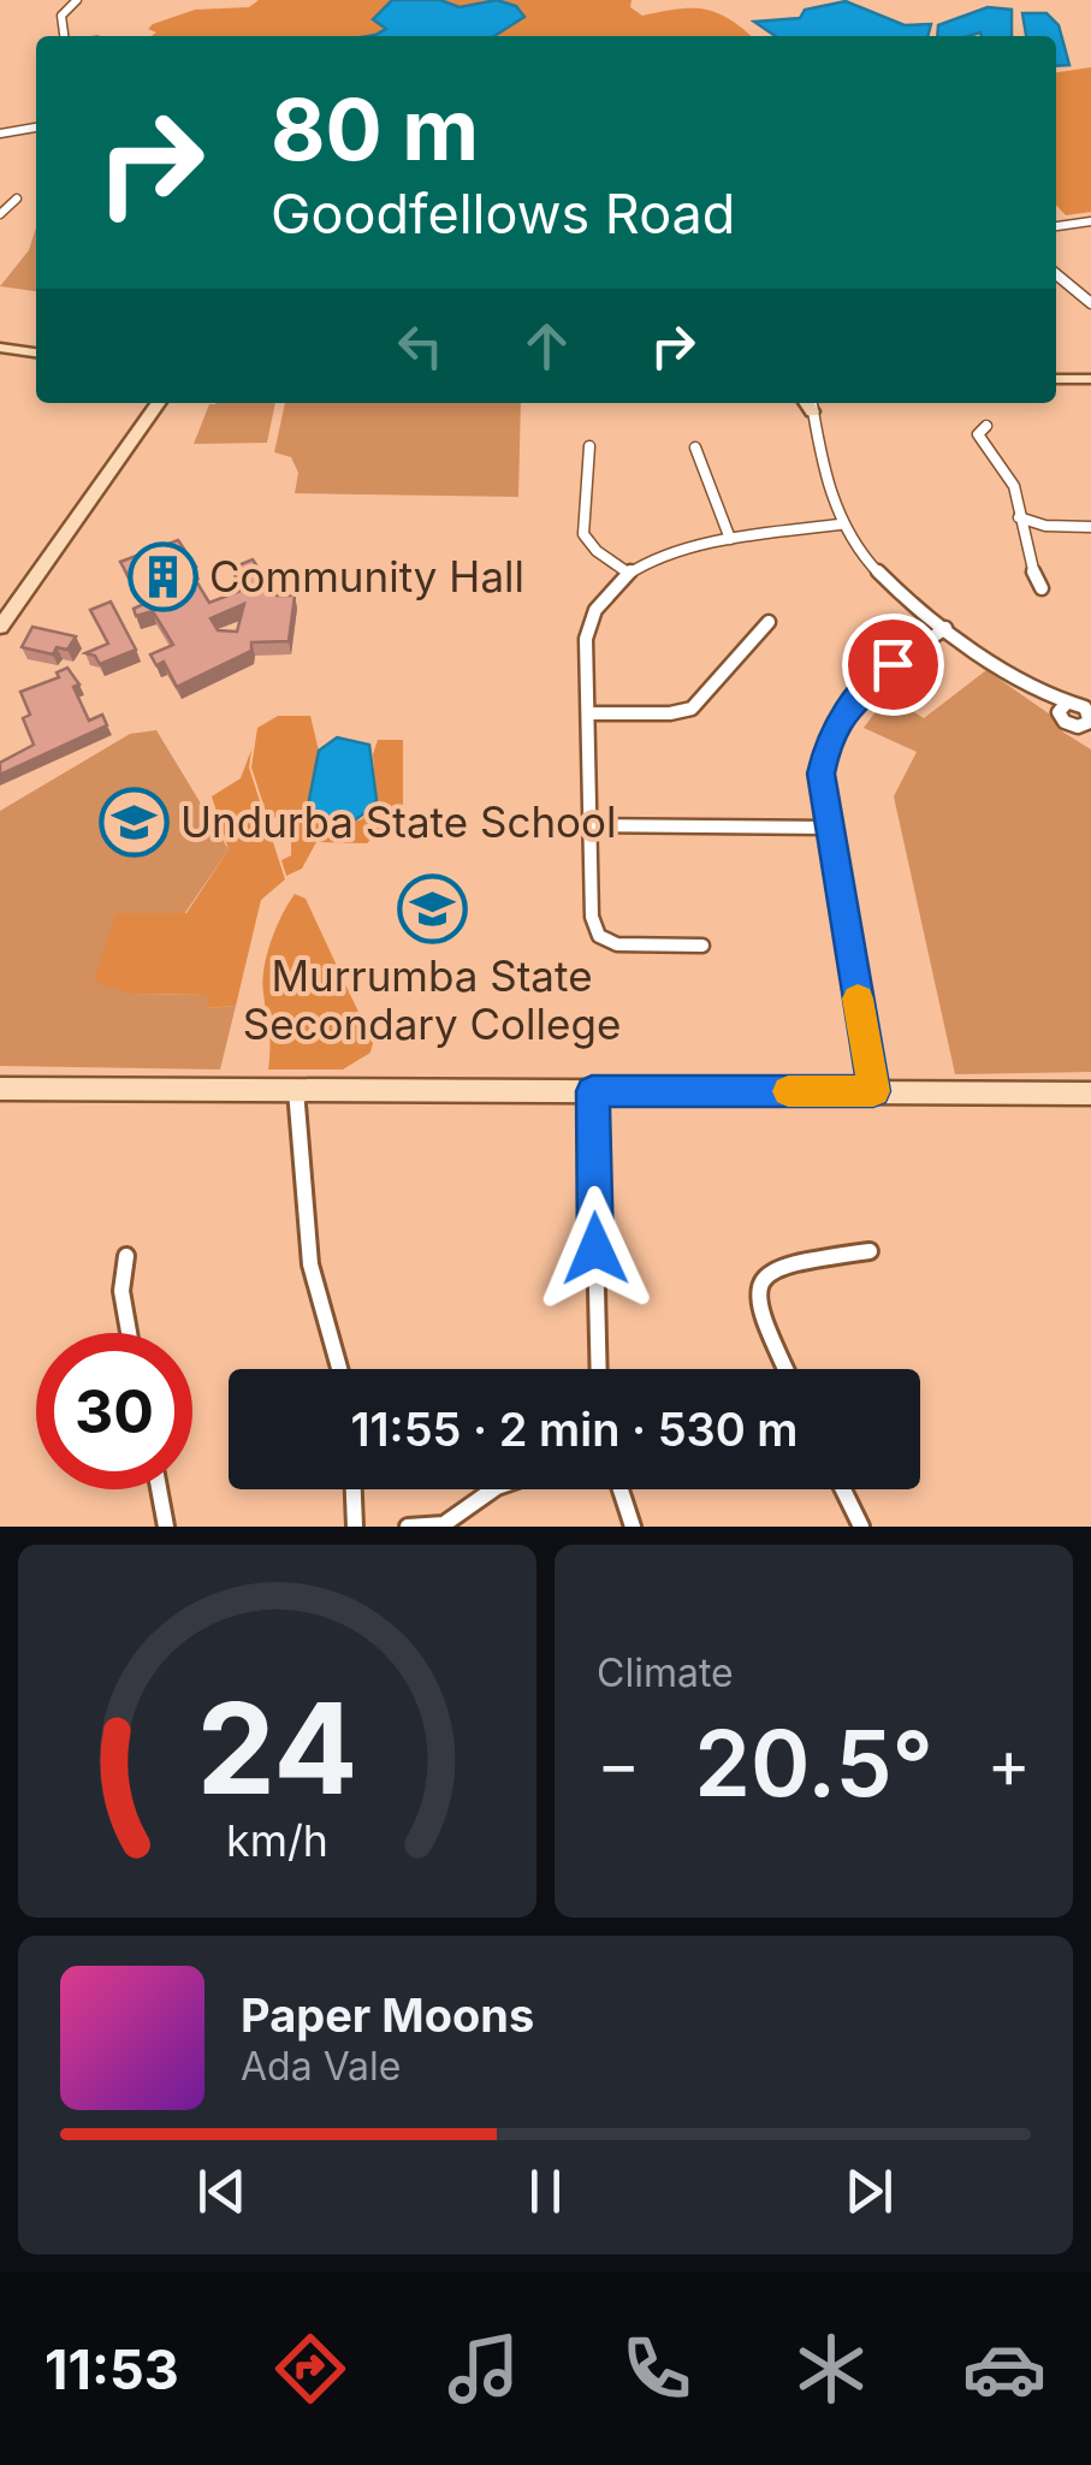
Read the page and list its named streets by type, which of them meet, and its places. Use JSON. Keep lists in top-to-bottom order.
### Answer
{
  "places": {
    "building": ["Community Hall"],
    "school or university": ["Undurba State School", "Murrumba State Secondary College"]
  },
  "page": {
    "turn": ["80 m", "Goodfellows Road"],
    "limit": "30",
    "trip": "11:55 · 2 min · 530 m",
    "tile": "Climate",
    "heat": ["−", "20.5°", "+"],
    "song": ["Paper Moons", "Ada Vale"],
    "tabs": "11:53",
    "gauge": ["24", "km/h"]
  }
}
